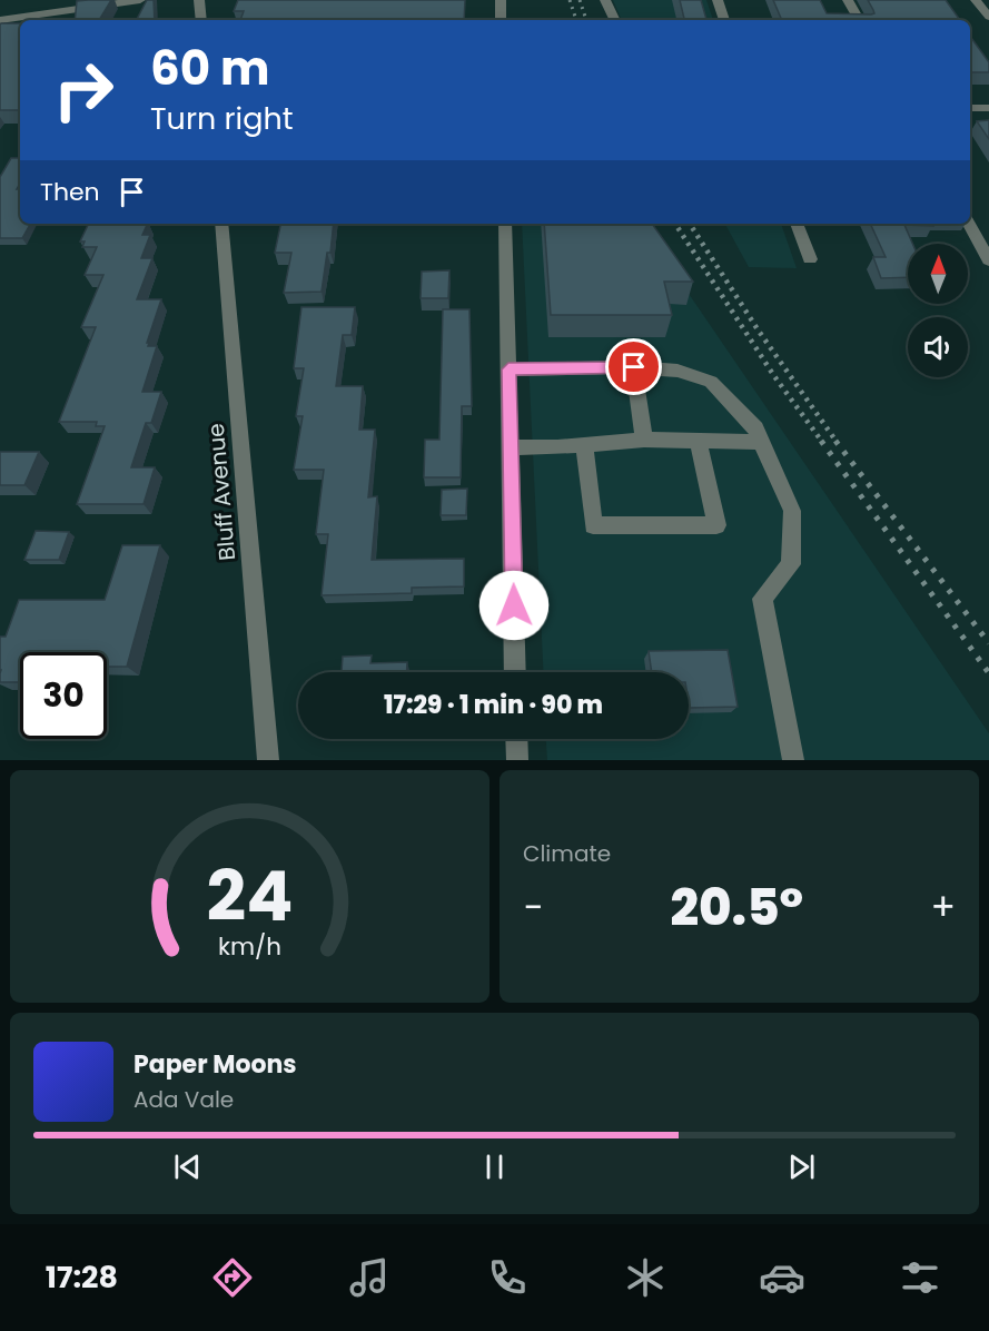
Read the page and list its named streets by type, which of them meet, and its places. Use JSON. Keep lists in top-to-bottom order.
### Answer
{
  "streets": {
    "street": ["Bluff Avenue"]
  },
  "north": "top",
  "page": {
    "turn": ["60 m", "Turn right"],
    "then": "Then",
    "limit": "30",
    "trip": "17:29 · 1 min · 90 m",
    "tile": "Climate",
    "heat": ["−", "20.5°", "+"],
    "song": ["Paper Moons", "Ada Vale"],
    "tabs": "17:28",
    "gauge": ["24", "km/h"]
  }
}
